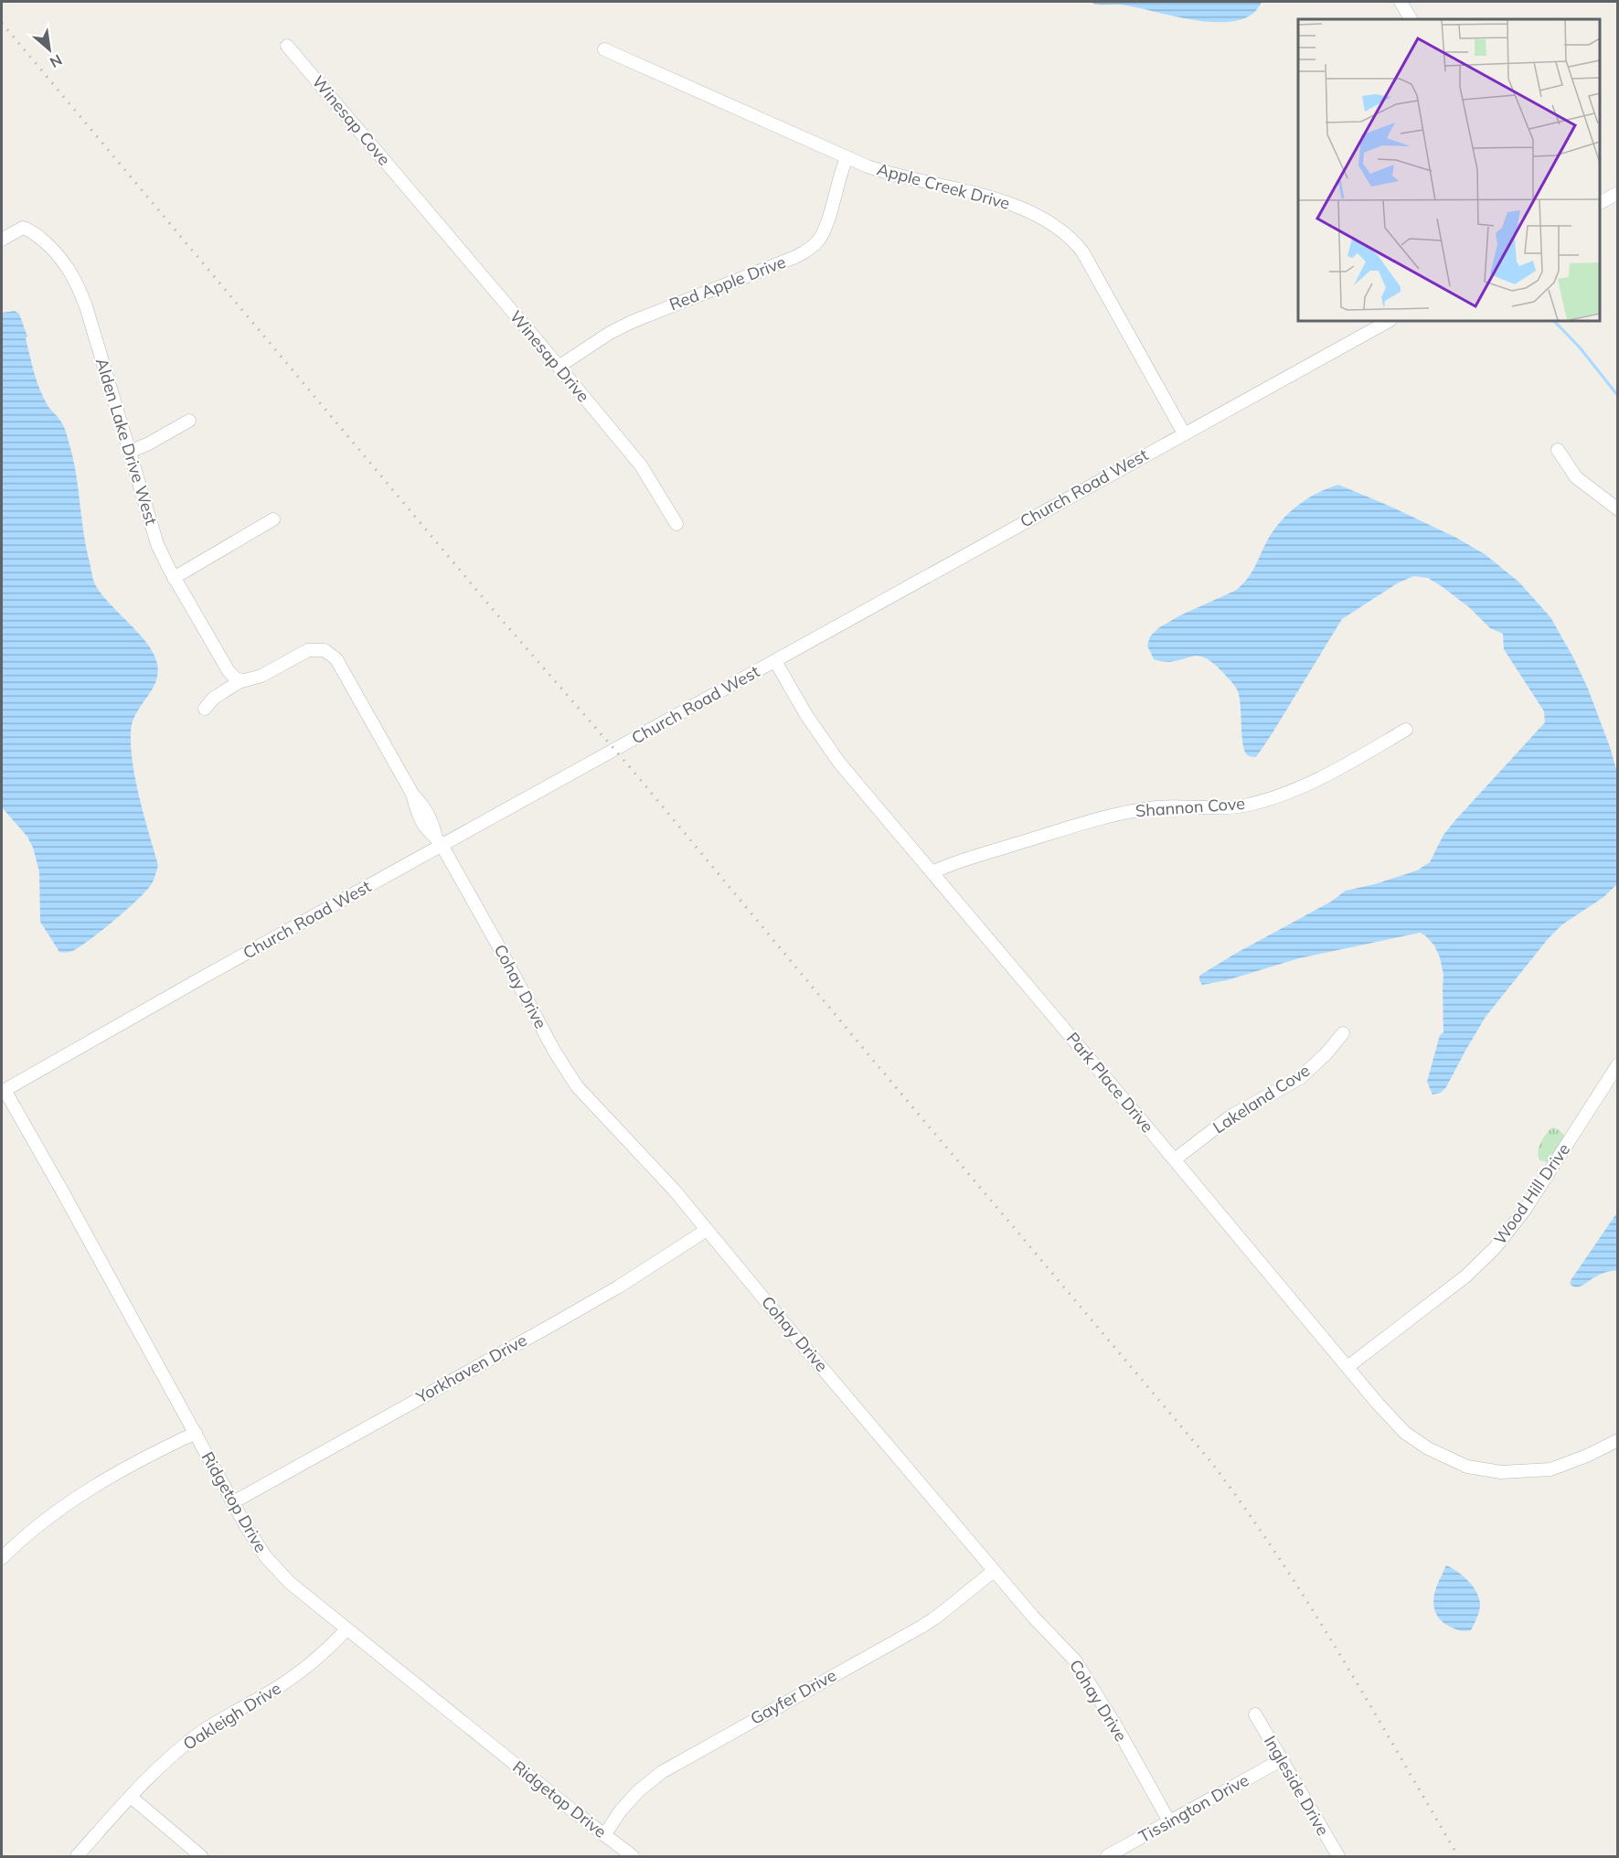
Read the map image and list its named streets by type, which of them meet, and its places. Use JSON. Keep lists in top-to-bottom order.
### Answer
{
  "streets": {
    "street": [
      "Winesap Cove",
      "Apple Creek Drive",
      "Red Apple Drive",
      "Winesap Drive",
      "Alden Lake Drive West",
      "Church Road West",
      "Shannon Cove",
      "Cohay Drive",
      "Park Place Drive",
      "Lakeland Cove",
      "Wood Hill Drive",
      "Yorkhaven Drive",
      "Ridgetop Drive",
      "Gayfer Drive",
      "Oakleigh Drive",
      "Ingleside Drive",
      "Tissington Drive"
    ]
  },
  "crossings": [
    ["Winesap Cove", "Winesap Drive"],
    ["Apple Creek Drive", "Red Apple Drive"],
    ["Apple Creek Drive", "Church Road West"],
    ["Red Apple Drive", "Winesap Drive"],
    ["Alden Lake Drive West", "Cohay Drive"],
    ["Church Road West", "Cohay Drive"],
    ["Church Road West", "Park Place Drive"],
    ["Church Road West", "Ridgetop Drive"],
    ["Shannon Cove", "Park Place Drive"],
    ["Cohay Drive", "Yorkhaven Drive"],
    ["Cohay Drive", "Gayfer Drive"],
    ["Cohay Drive", "Tissington Drive"],
    ["Park Place Drive", "Lakeland Cove"],
    ["Park Place Drive", "Wood Hill Drive"],
    ["Yorkhaven Drive", "Ridgetop Drive"],
    ["Ridgetop Drive", "Gayfer Drive"],
    ["Ridgetop Drive", "Oakleigh Drive"],
    ["Ingleside Drive", "Tissington Drive"]
  ],
  "north": "bottom right"
}
